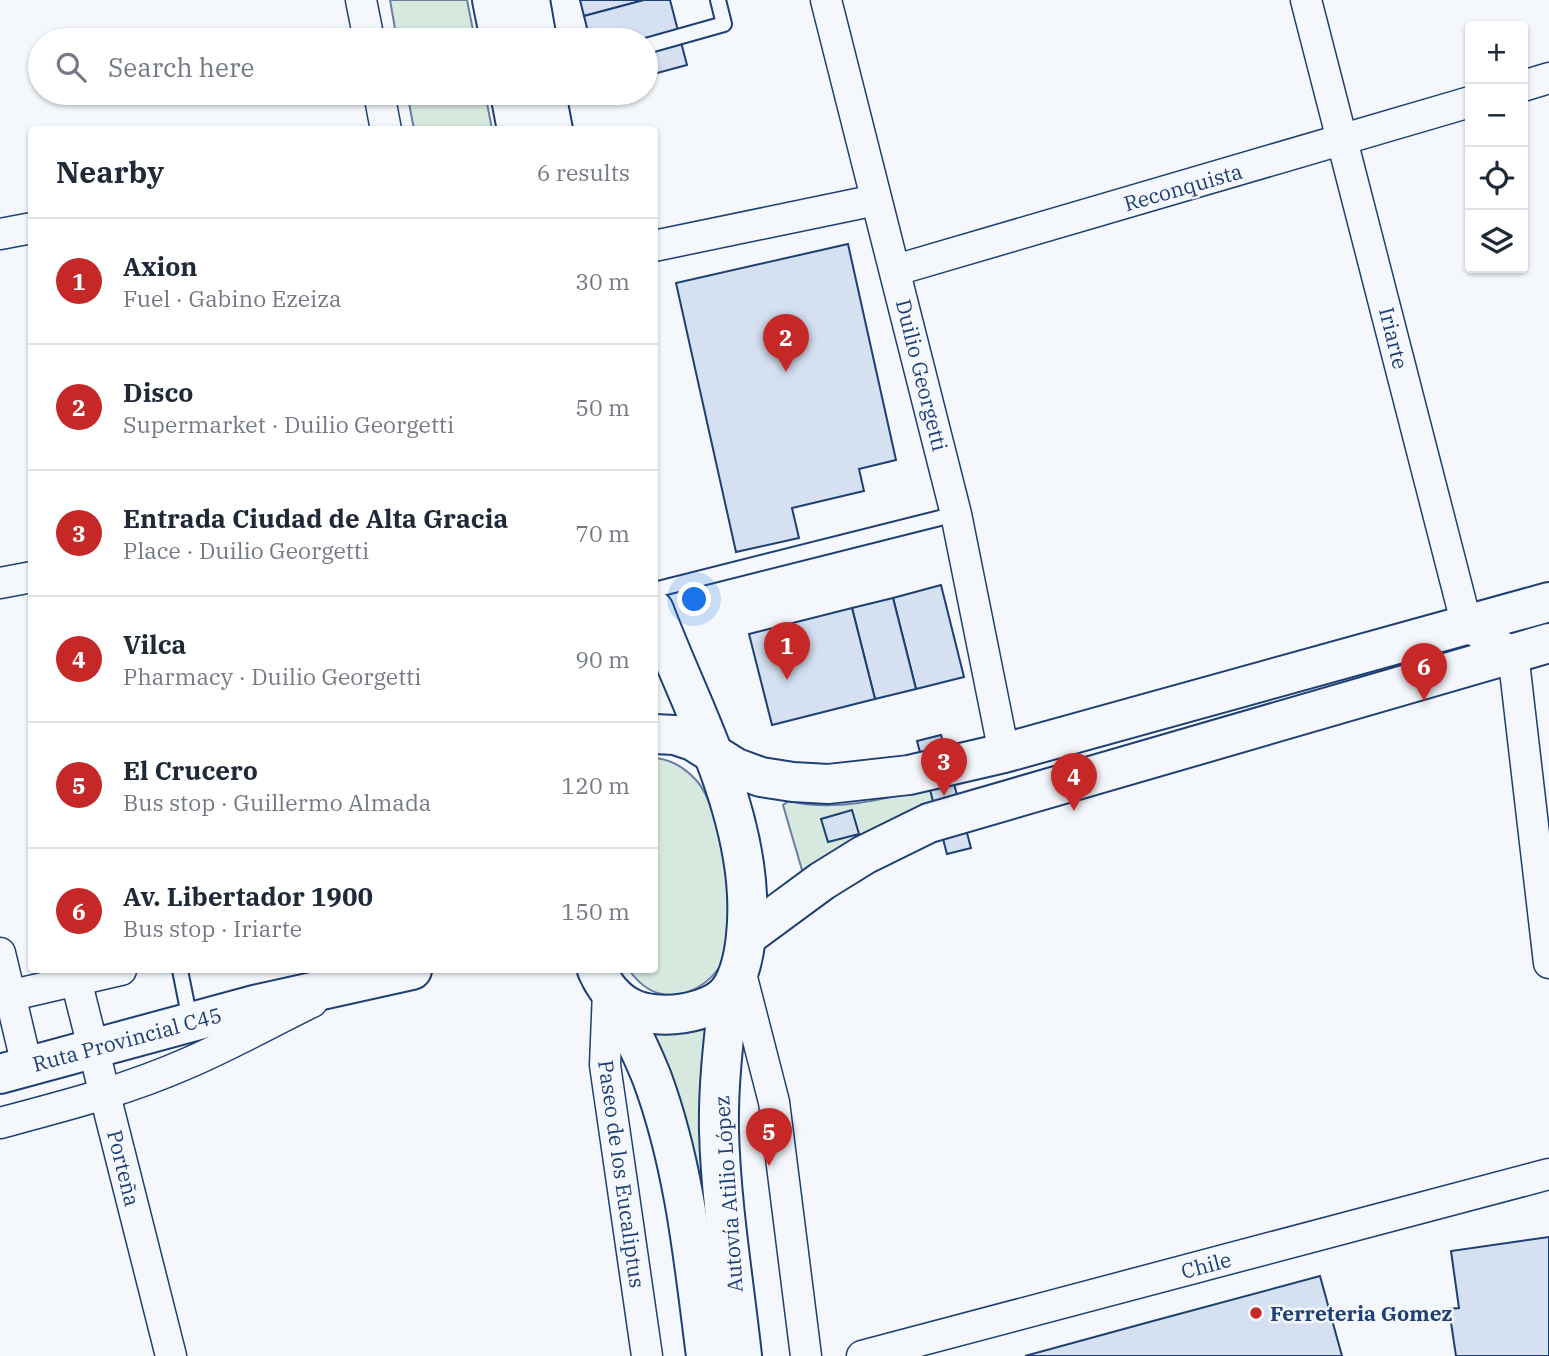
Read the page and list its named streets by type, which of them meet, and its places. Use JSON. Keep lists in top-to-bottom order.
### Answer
{
  "streets": {
    "main road": ["Ruta Provincial C45", "Autovía Atilio López"],
    "street": [
      "Reconquista",
      "Iriarte",
      "Duilio Georgetti",
      "Porteña",
      "Paseo de los Eucaliptus",
      "Chile"
    ]
  },
  "crossings": [
    ["Reconquista", "Iriarte"],
    ["Reconquista", "Duilio Georgetti"],
    ["Ruta Provincial C45", "Porteña"],
    ["Paseo de los Eucaliptus", "Autovía Atilio López"]
  ],
  "places": ["Ferreteria Gomez"],
  "page": {
    "map_buttons": ["+", "−"],
    "search": "Search here",
    "heading": ["Nearby", "6 results"],
    "list": [
      {
        "mark": "1",
        "name": "Axion",
        "note": "Fuel · Gabino Ezeiza",
        "value": "30 m"
      },
      {
        "mark": "2",
        "name": "Disco",
        "note": "Supermarket · Duilio Georgetti",
        "value": "50 m"
      },
      {
        "mark": "3",
        "name": "Entrada Ciudad de Alta Gracia",
        "note": "Place · Duilio Georgetti",
        "value": "70 m"
      },
      {
        "mark": "4",
        "name": "Vilca",
        "note": "Pharmacy · Duilio Georgetti",
        "value": "90 m"
      },
      {
        "mark": "5",
        "name": "El Crucero",
        "note": "Bus stop · Guillermo Almada",
        "value": "120 m"
      },
      {
        "mark": "6",
        "name": "Av. Libertador 1900",
        "note": "Bus stop · Iriarte",
        "value": "150 m"
      }
    ],
    "pins": [
      "2",
      "1",
      "6",
      "3",
      "4",
      "5"
    ]
  }
}
